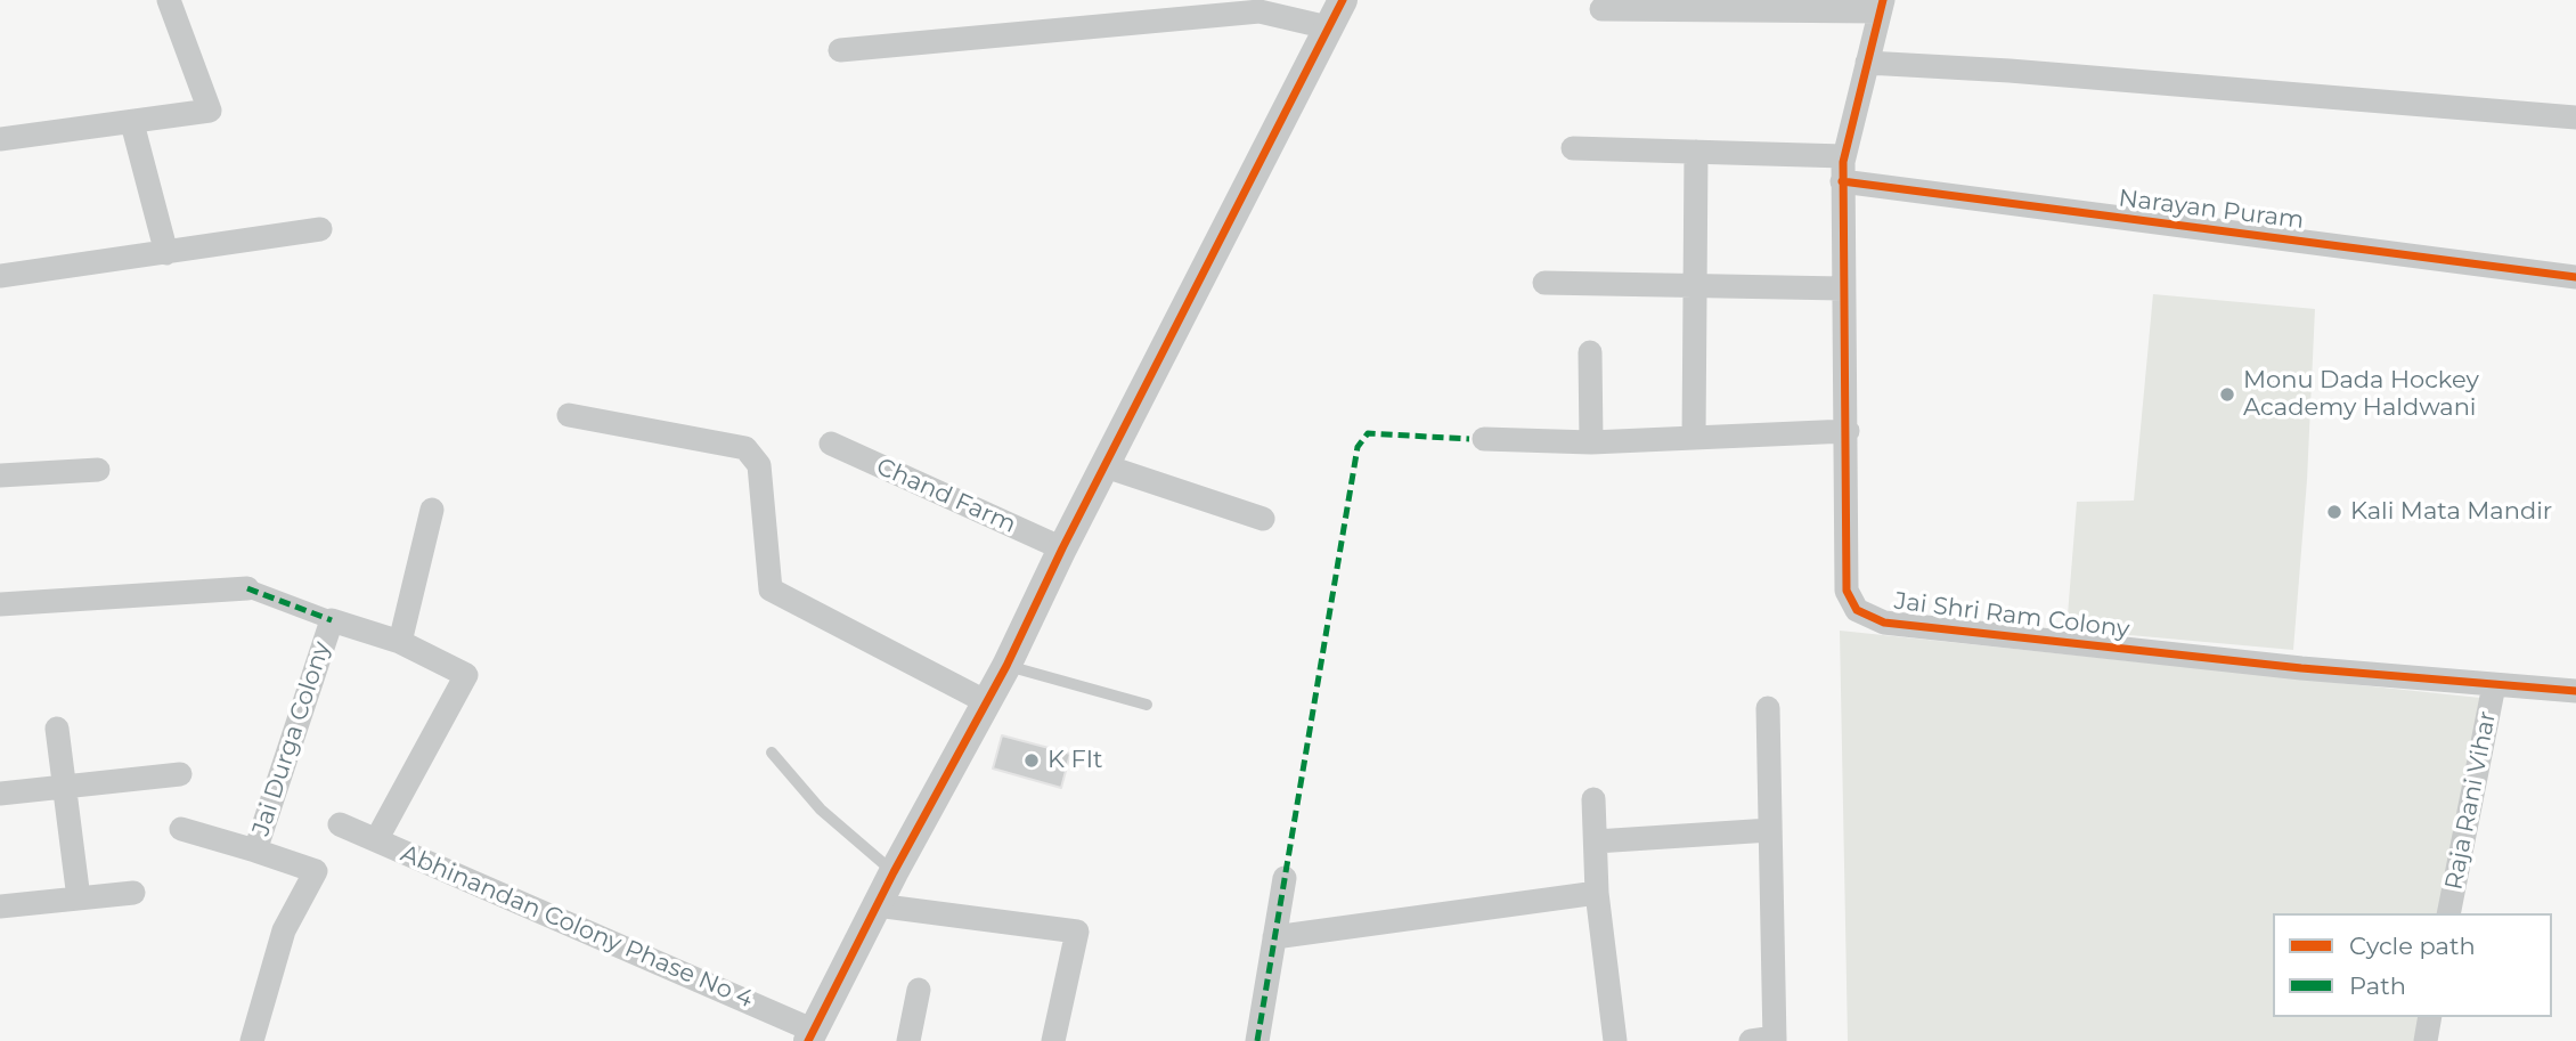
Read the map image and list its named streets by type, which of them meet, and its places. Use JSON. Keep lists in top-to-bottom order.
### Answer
{
  "streets": {
    "street": [
      "Narayan Puram",
      "Chand Farm",
      "Jai Shri Ram Colony",
      "Jai Durga Colony",
      "Raja Rani Vihar",
      "Abhinandan Colony Phase No 4"
    ]
  },
  "crossings": [
    ["Narayan Puram", "Jai Shri Ram Colony"],
    ["Jai Shri Ram Colony", "Raja Rani Vihar"]
  ],
  "places": ["Monu Dada Hockey Academy Haldwani", "Kali Mata Mandir", "K FIt"],
  "legend": ["Cycle path", "Path"]
}
